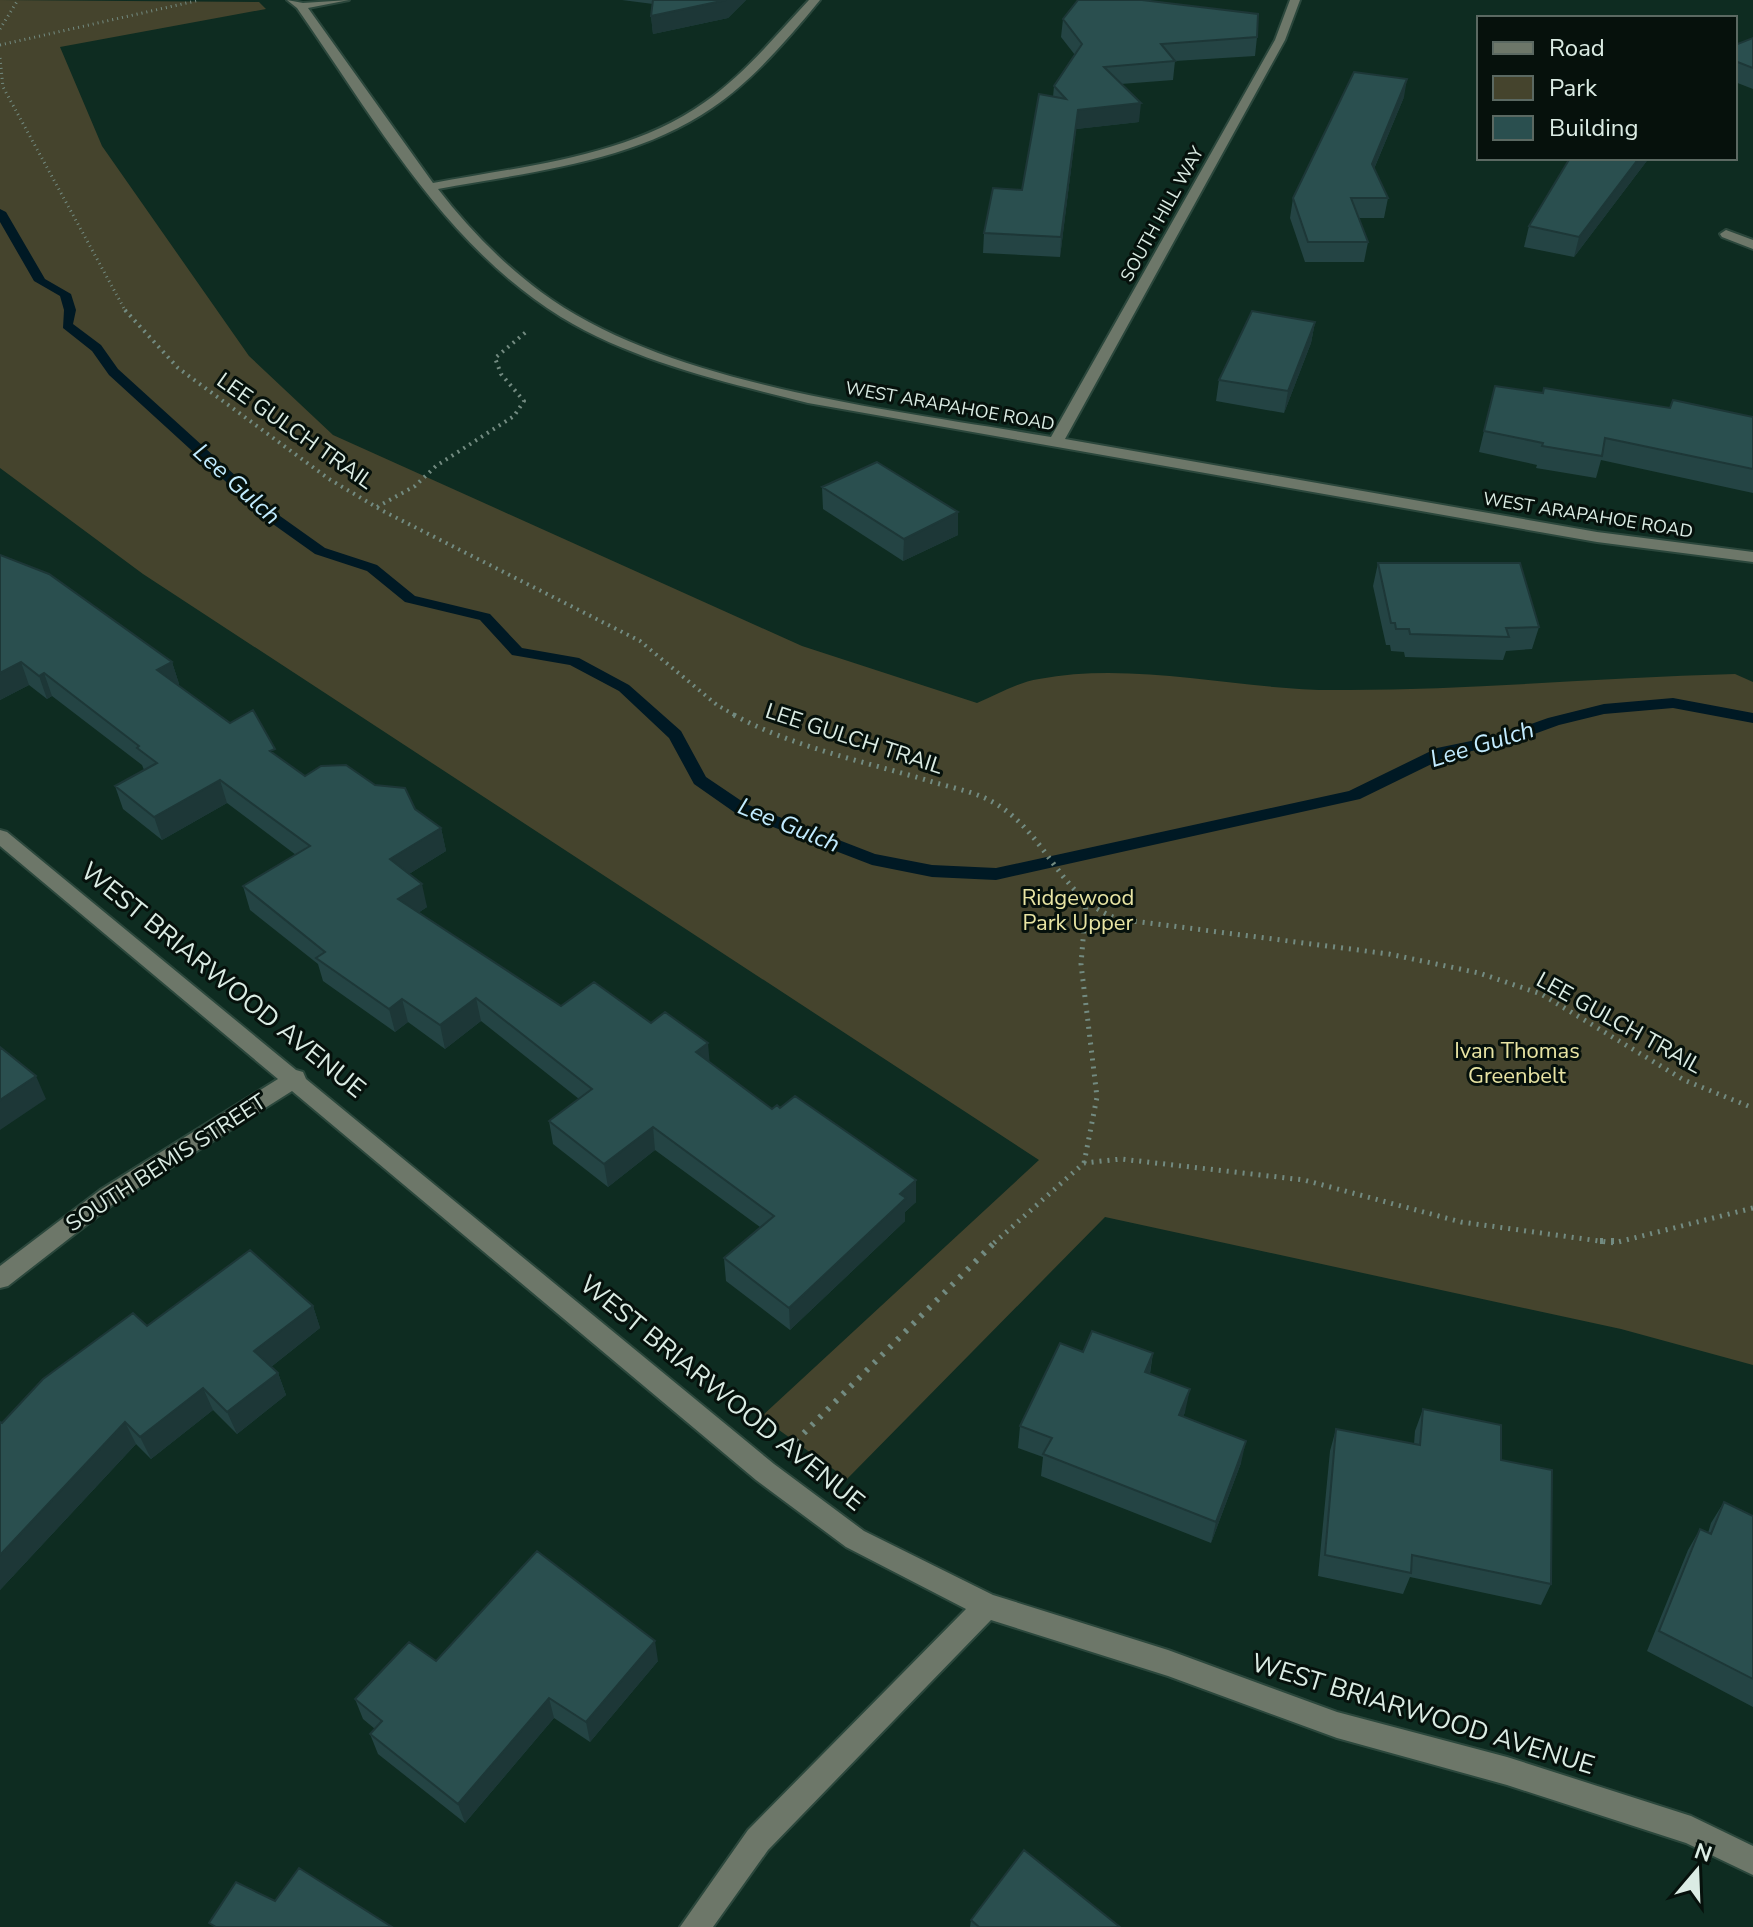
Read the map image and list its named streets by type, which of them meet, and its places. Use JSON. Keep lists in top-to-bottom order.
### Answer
{
  "streets": {
    "street": [
      "SOUTH HILL WAY",
      "WEST ARAPAHOE ROAD",
      "WEST BRIARWOOD AVENUE",
      "SOUTH BEMIS STREET"
    ],
    "path": ["LEE GULCH TRAIL"]
  },
  "crossings": [
    ["SOUTH HILL WAY", "WEST ARAPAHOE ROAD"],
    ["WEST BRIARWOOD AVENUE", "SOUTH BEMIS STREET"]
  ],
  "water": ["Lee Gulch"],
  "parks": ["Ridgewood Park Upper", "Ivan Thomas Greenbelt"],
  "legend": ["Road", "Park", "Building"],
  "north": "top"
}
